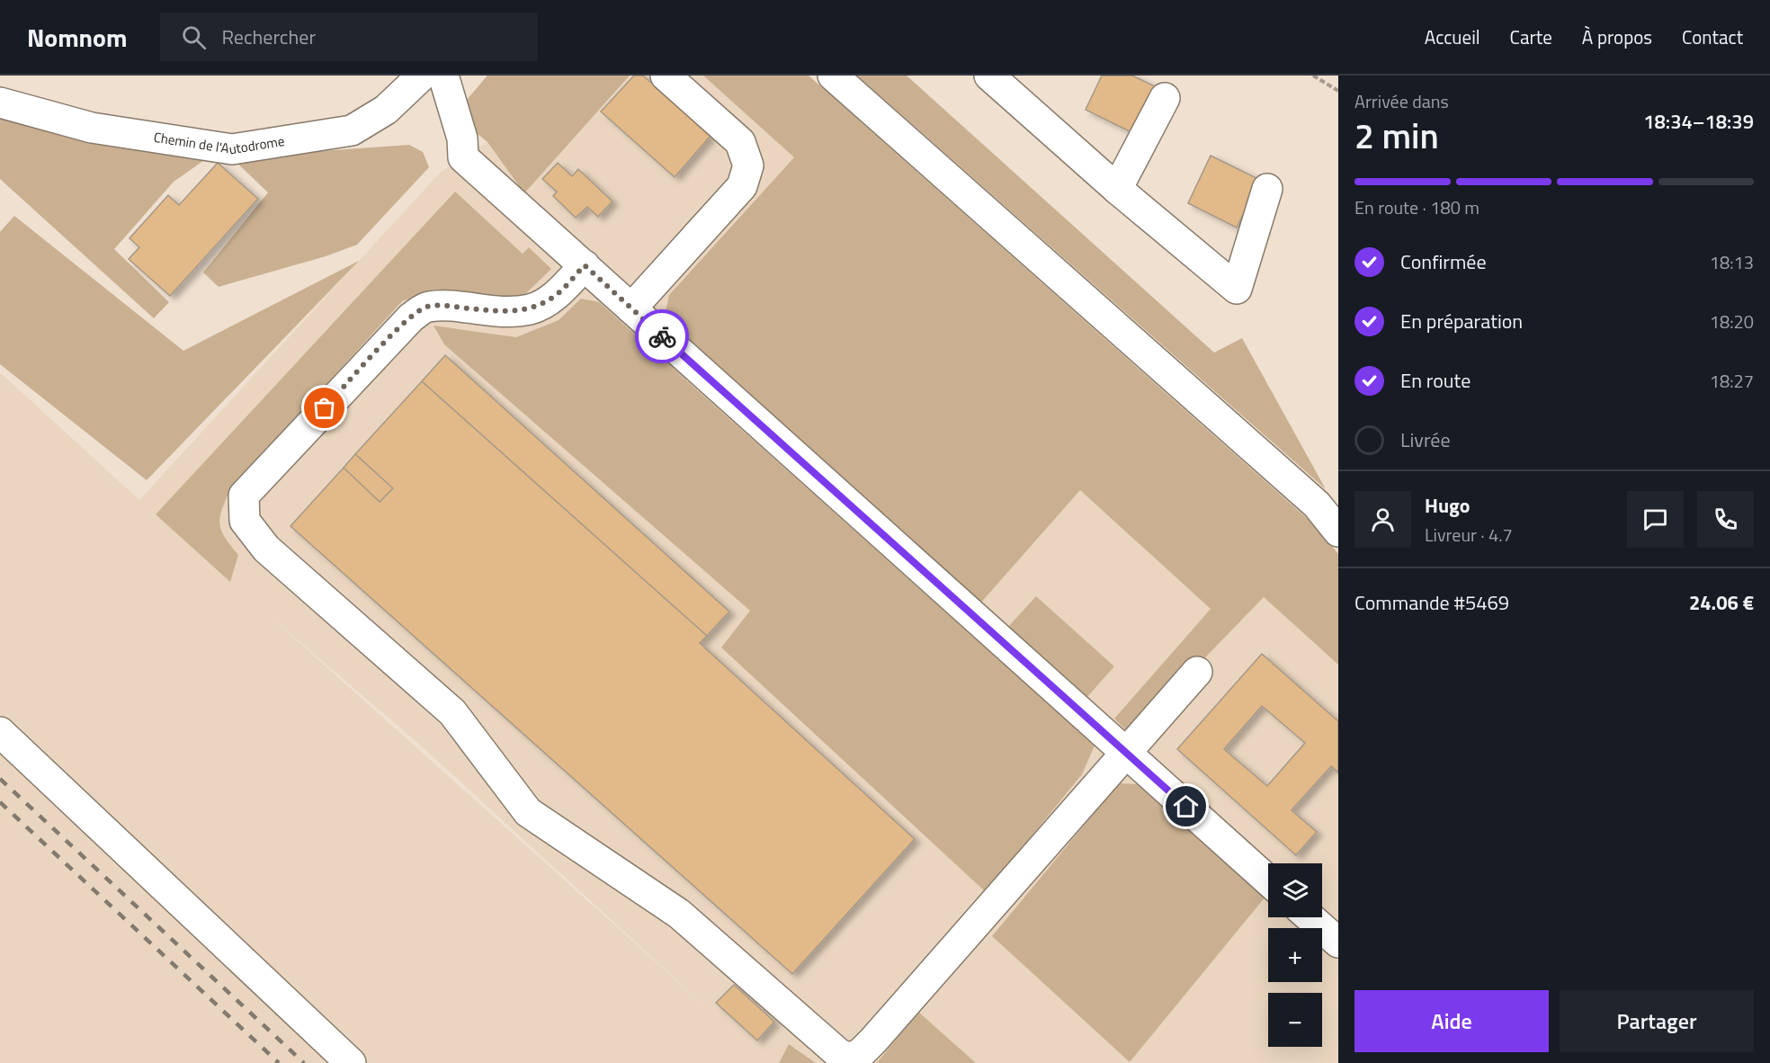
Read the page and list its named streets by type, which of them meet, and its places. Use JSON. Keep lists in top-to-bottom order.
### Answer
{
  "streets": {
    "street": ["Chemin de l'Autodrome"]
  },
  "page": {
    "header": "Nomnom",
    "search": "Rechercher",
    "nav": [
      "Accueil",
      "Carte",
      "À propos",
      "Contact"
    ],
    "heading": ["2 min", "Arrivée dans", "18:34–18:39"],
    "panel": [
      "Hugo",
      "Livreur · 4.7",
      "Commande #5469",
      "24.06 €"
    ],
    "bar": "En route · 180 m",
    "list": [
      ["Confirmée", "18:13"],
      ["En préparation", "18:20"],
      ["En route", "18:27"],
      "Livrée"
    ],
    "map_buttons": ["+", "−"],
    "buttons": ["Aide", "Partager"]
  }
}
